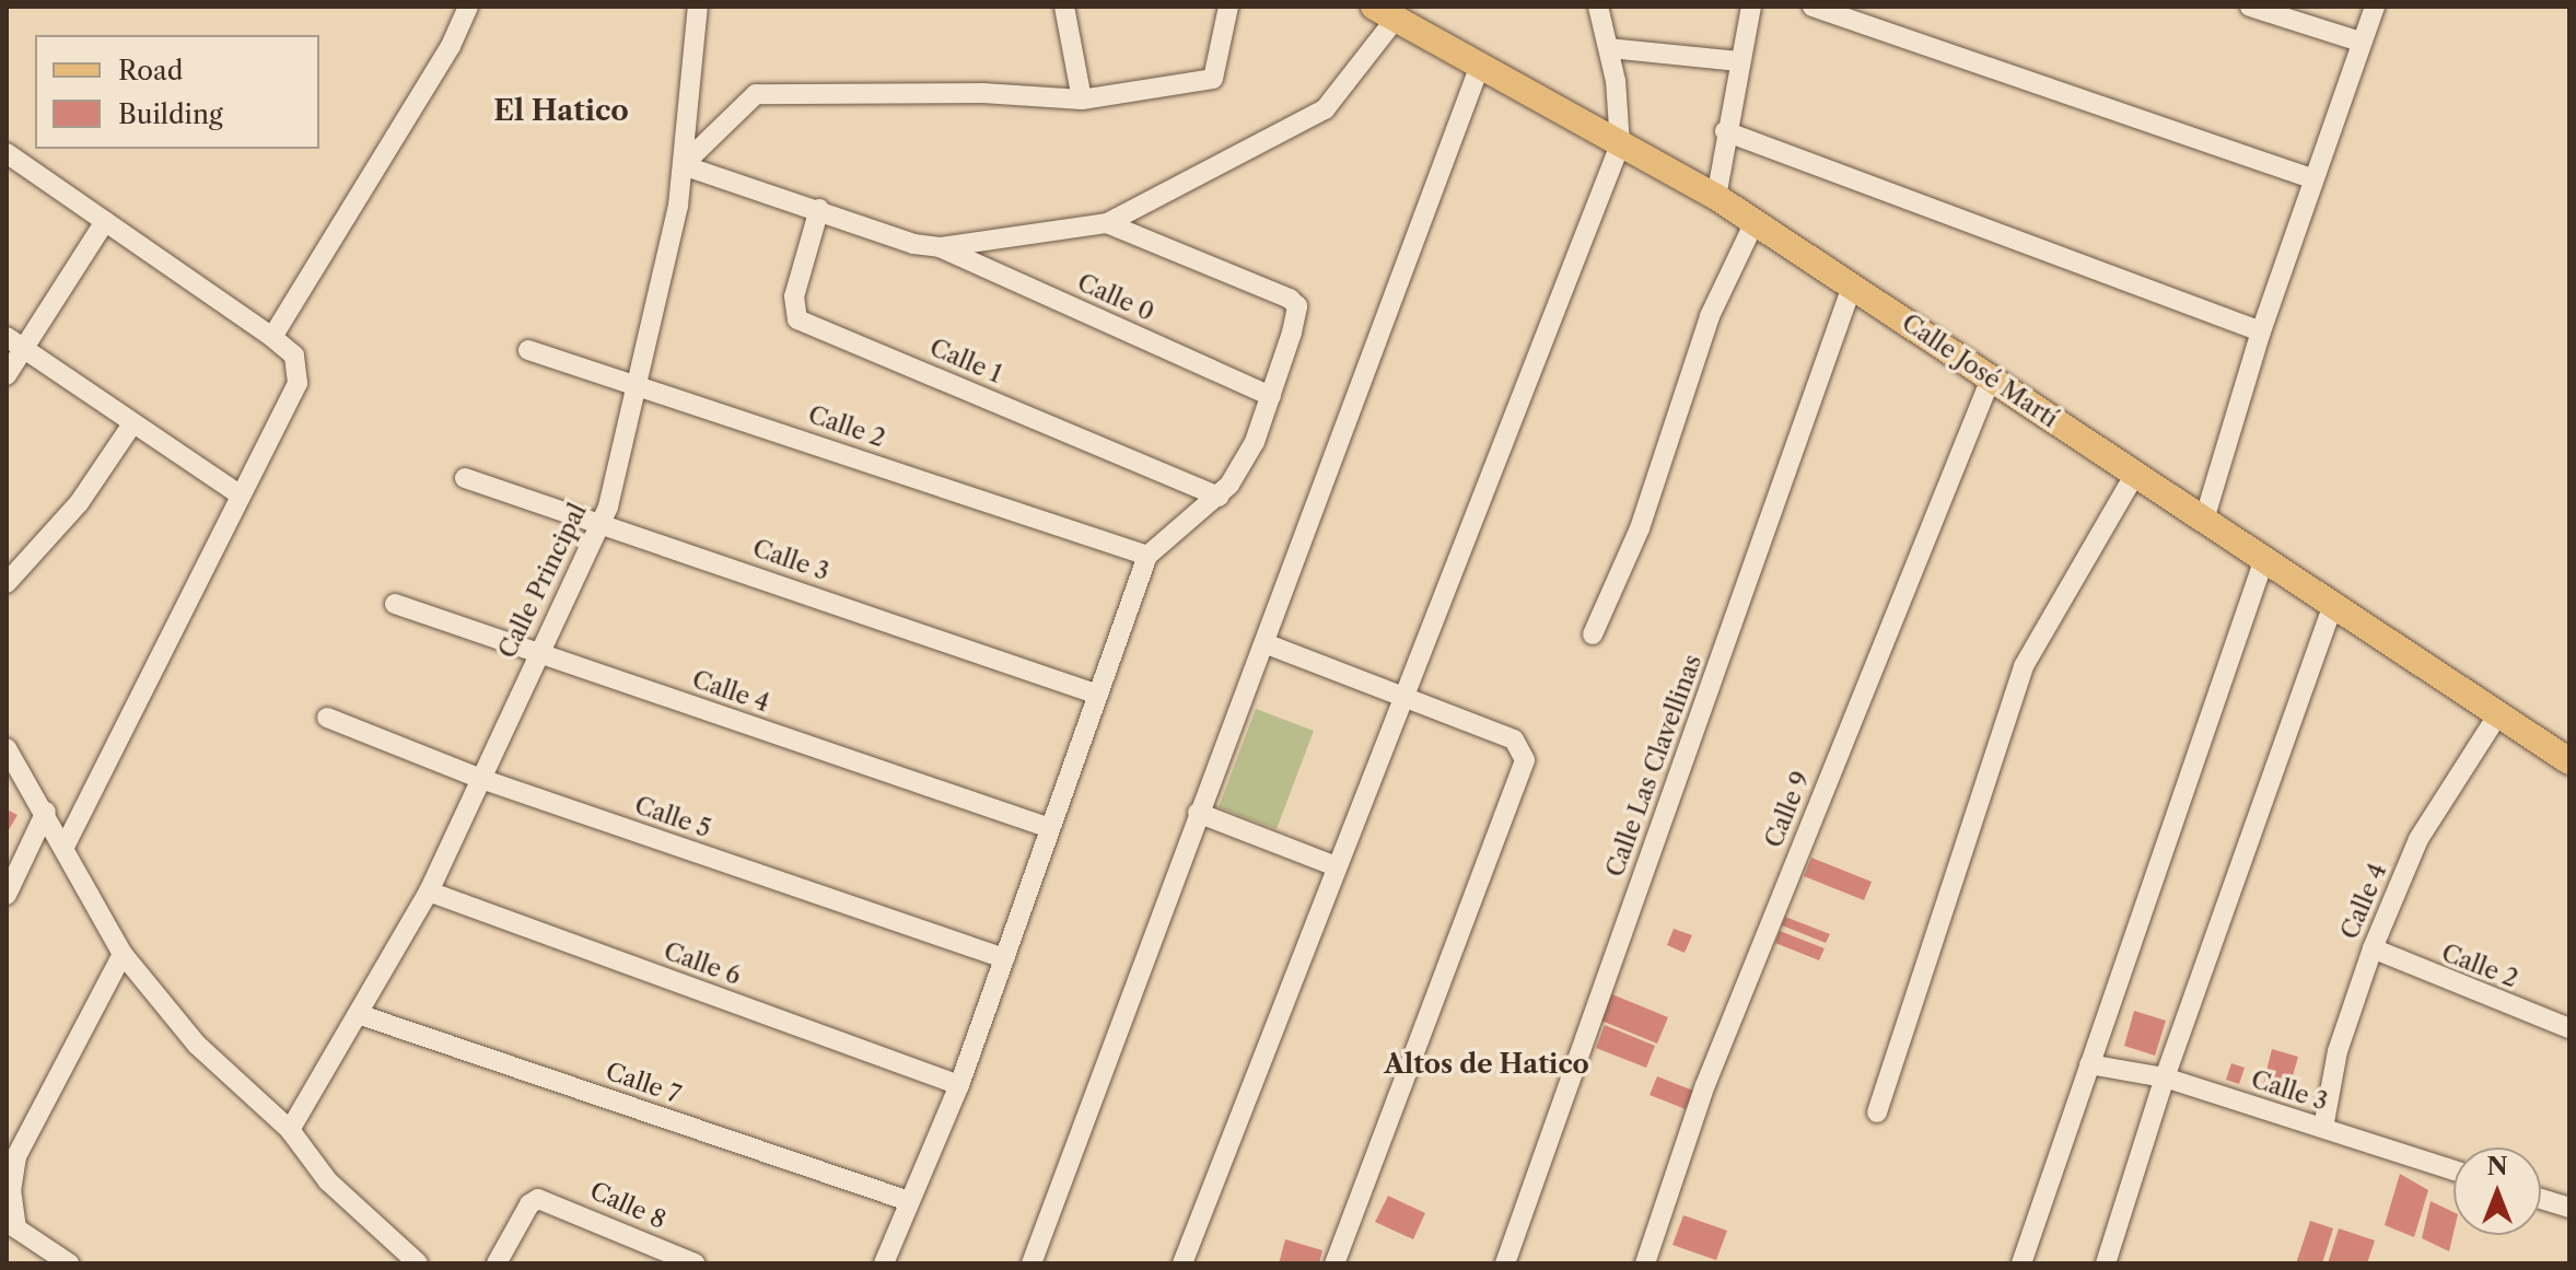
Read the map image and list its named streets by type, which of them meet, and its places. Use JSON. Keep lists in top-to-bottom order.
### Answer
{
  "streets": {
    "main road": ["Calle José Martí"],
    "street": [
      "Calle 0",
      "Calle 1",
      "Calle 2",
      "Calle 3",
      "Calle Principal",
      "Calle 4",
      "Calle Las Clavellinas",
      "Calle 9",
      "Calle 5",
      "Calle 6",
      "Calle 7",
      "Calle 8"
    ]
  },
  "crossings": [
    ["Calle José Martí", "Calle 4"],
    ["Calle José Martí", "Calle Las Clavellinas"],
    ["Calle José Martí", "Calle 9"],
    ["Calle 2", "Calle Principal"],
    ["Calle 2", "Calle 4"],
    ["Calle 3", "Calle Principal"],
    ["Calle 3", "Calle 4"],
    ["Calle Principal", "Calle 4"],
    ["Calle Principal", "Calle 5"],
    ["Calle Principal", "Calle 6"],
    ["Calle Principal", "Calle 7"]
  ],
  "districts": ["El Hatico", "Altos de Hatico"],
  "legend": ["Road", "Building"],
  "north": "top"
}
